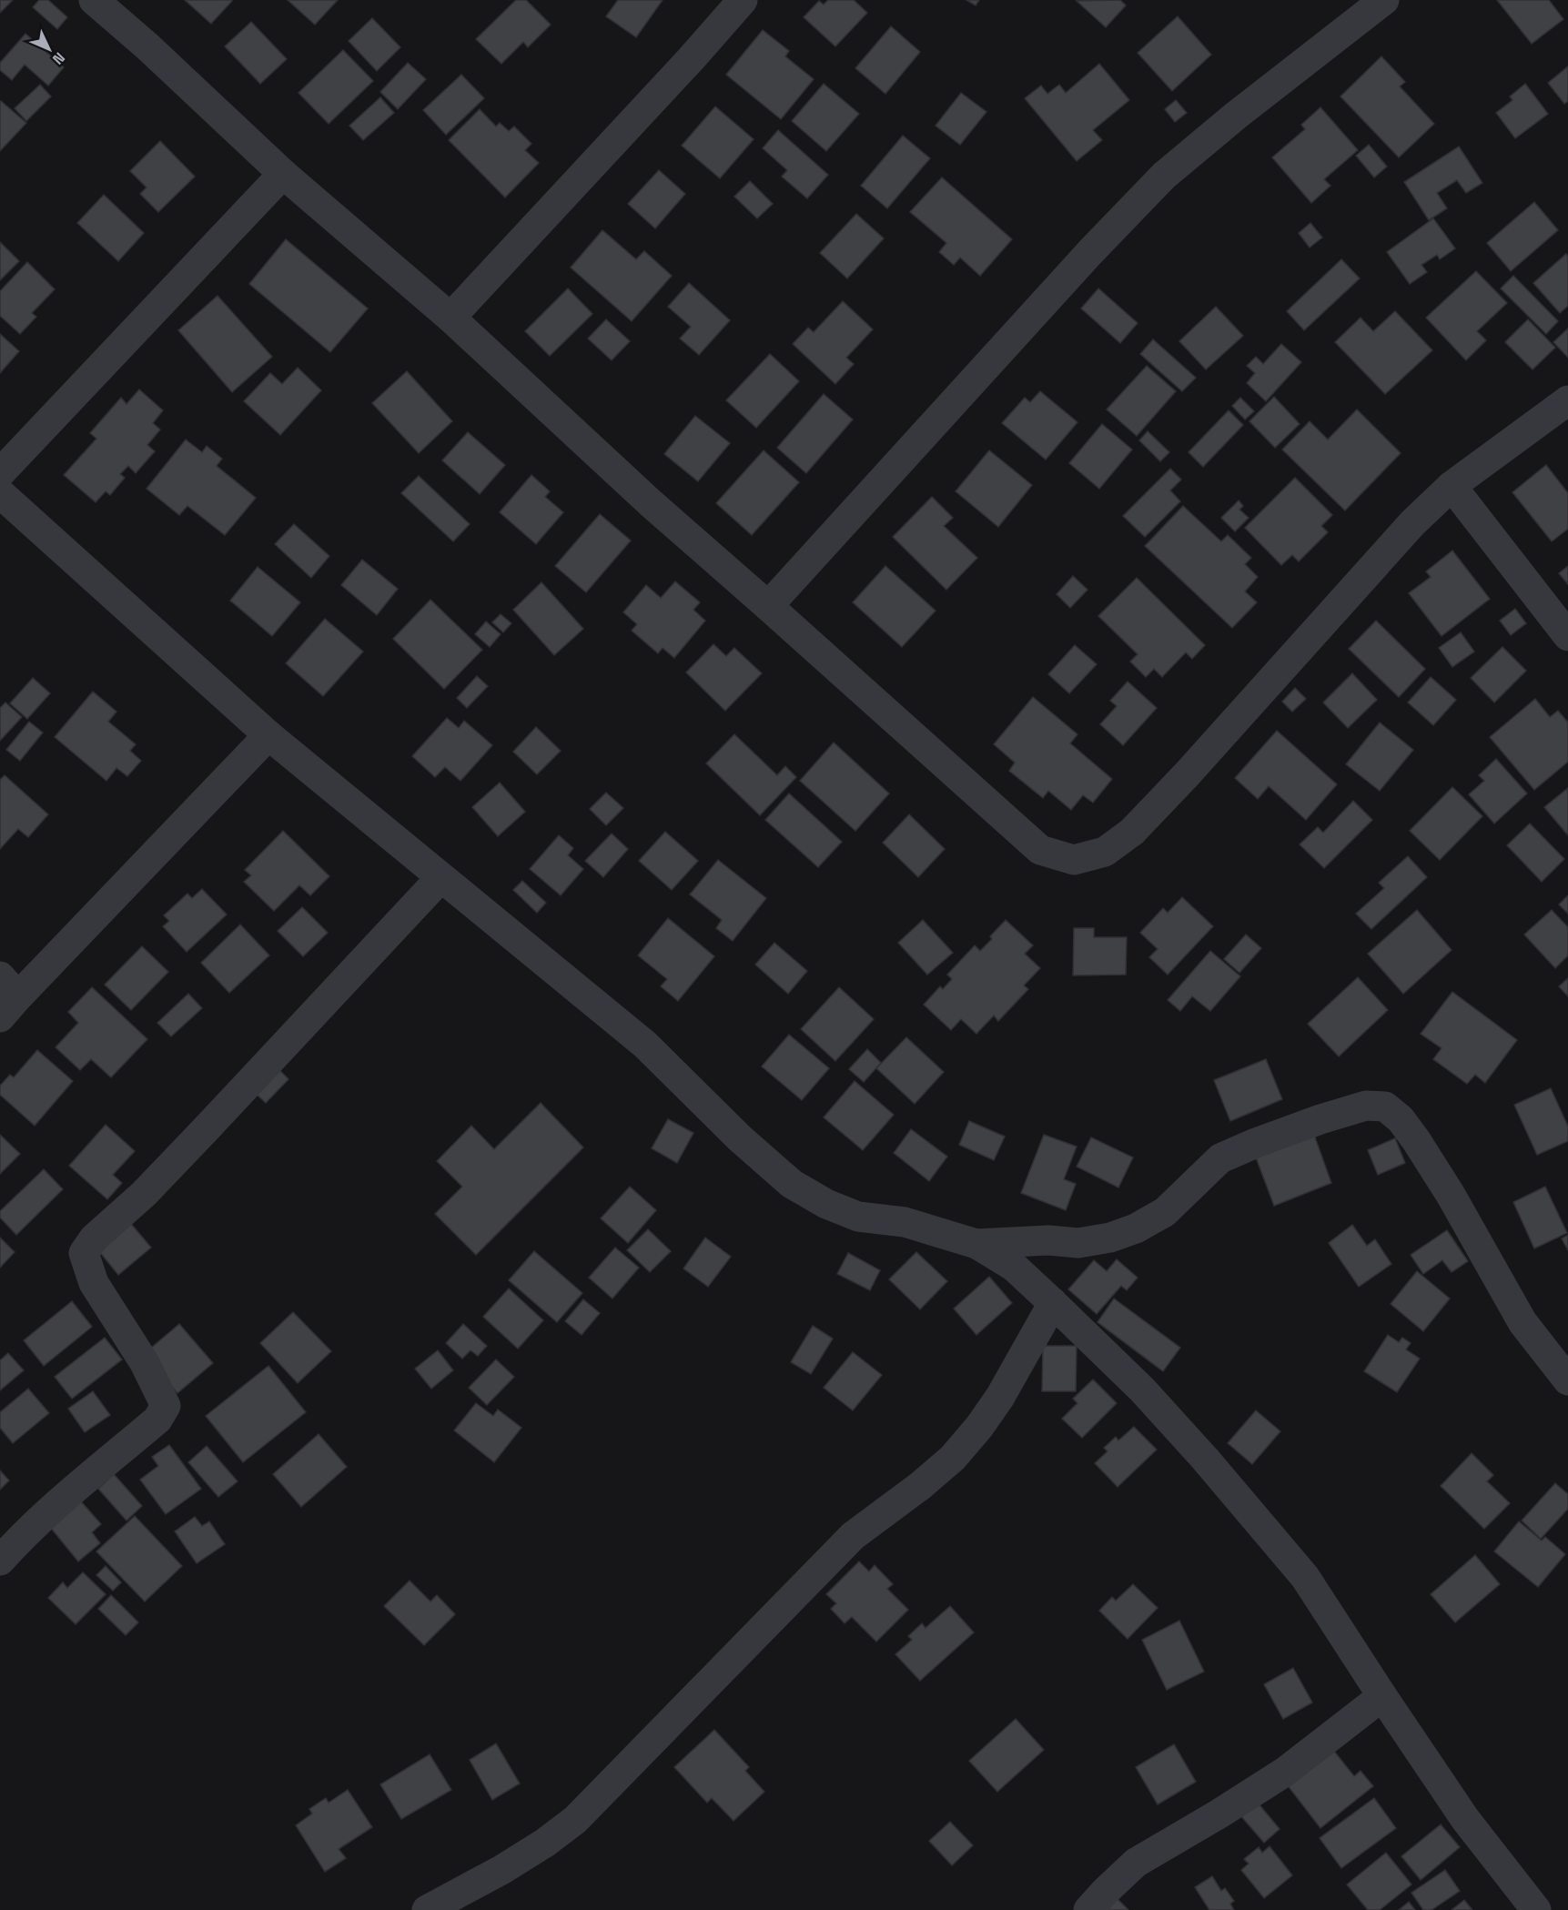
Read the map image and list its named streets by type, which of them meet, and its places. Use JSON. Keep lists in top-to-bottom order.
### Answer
{
  "north": "bottom right"
}
